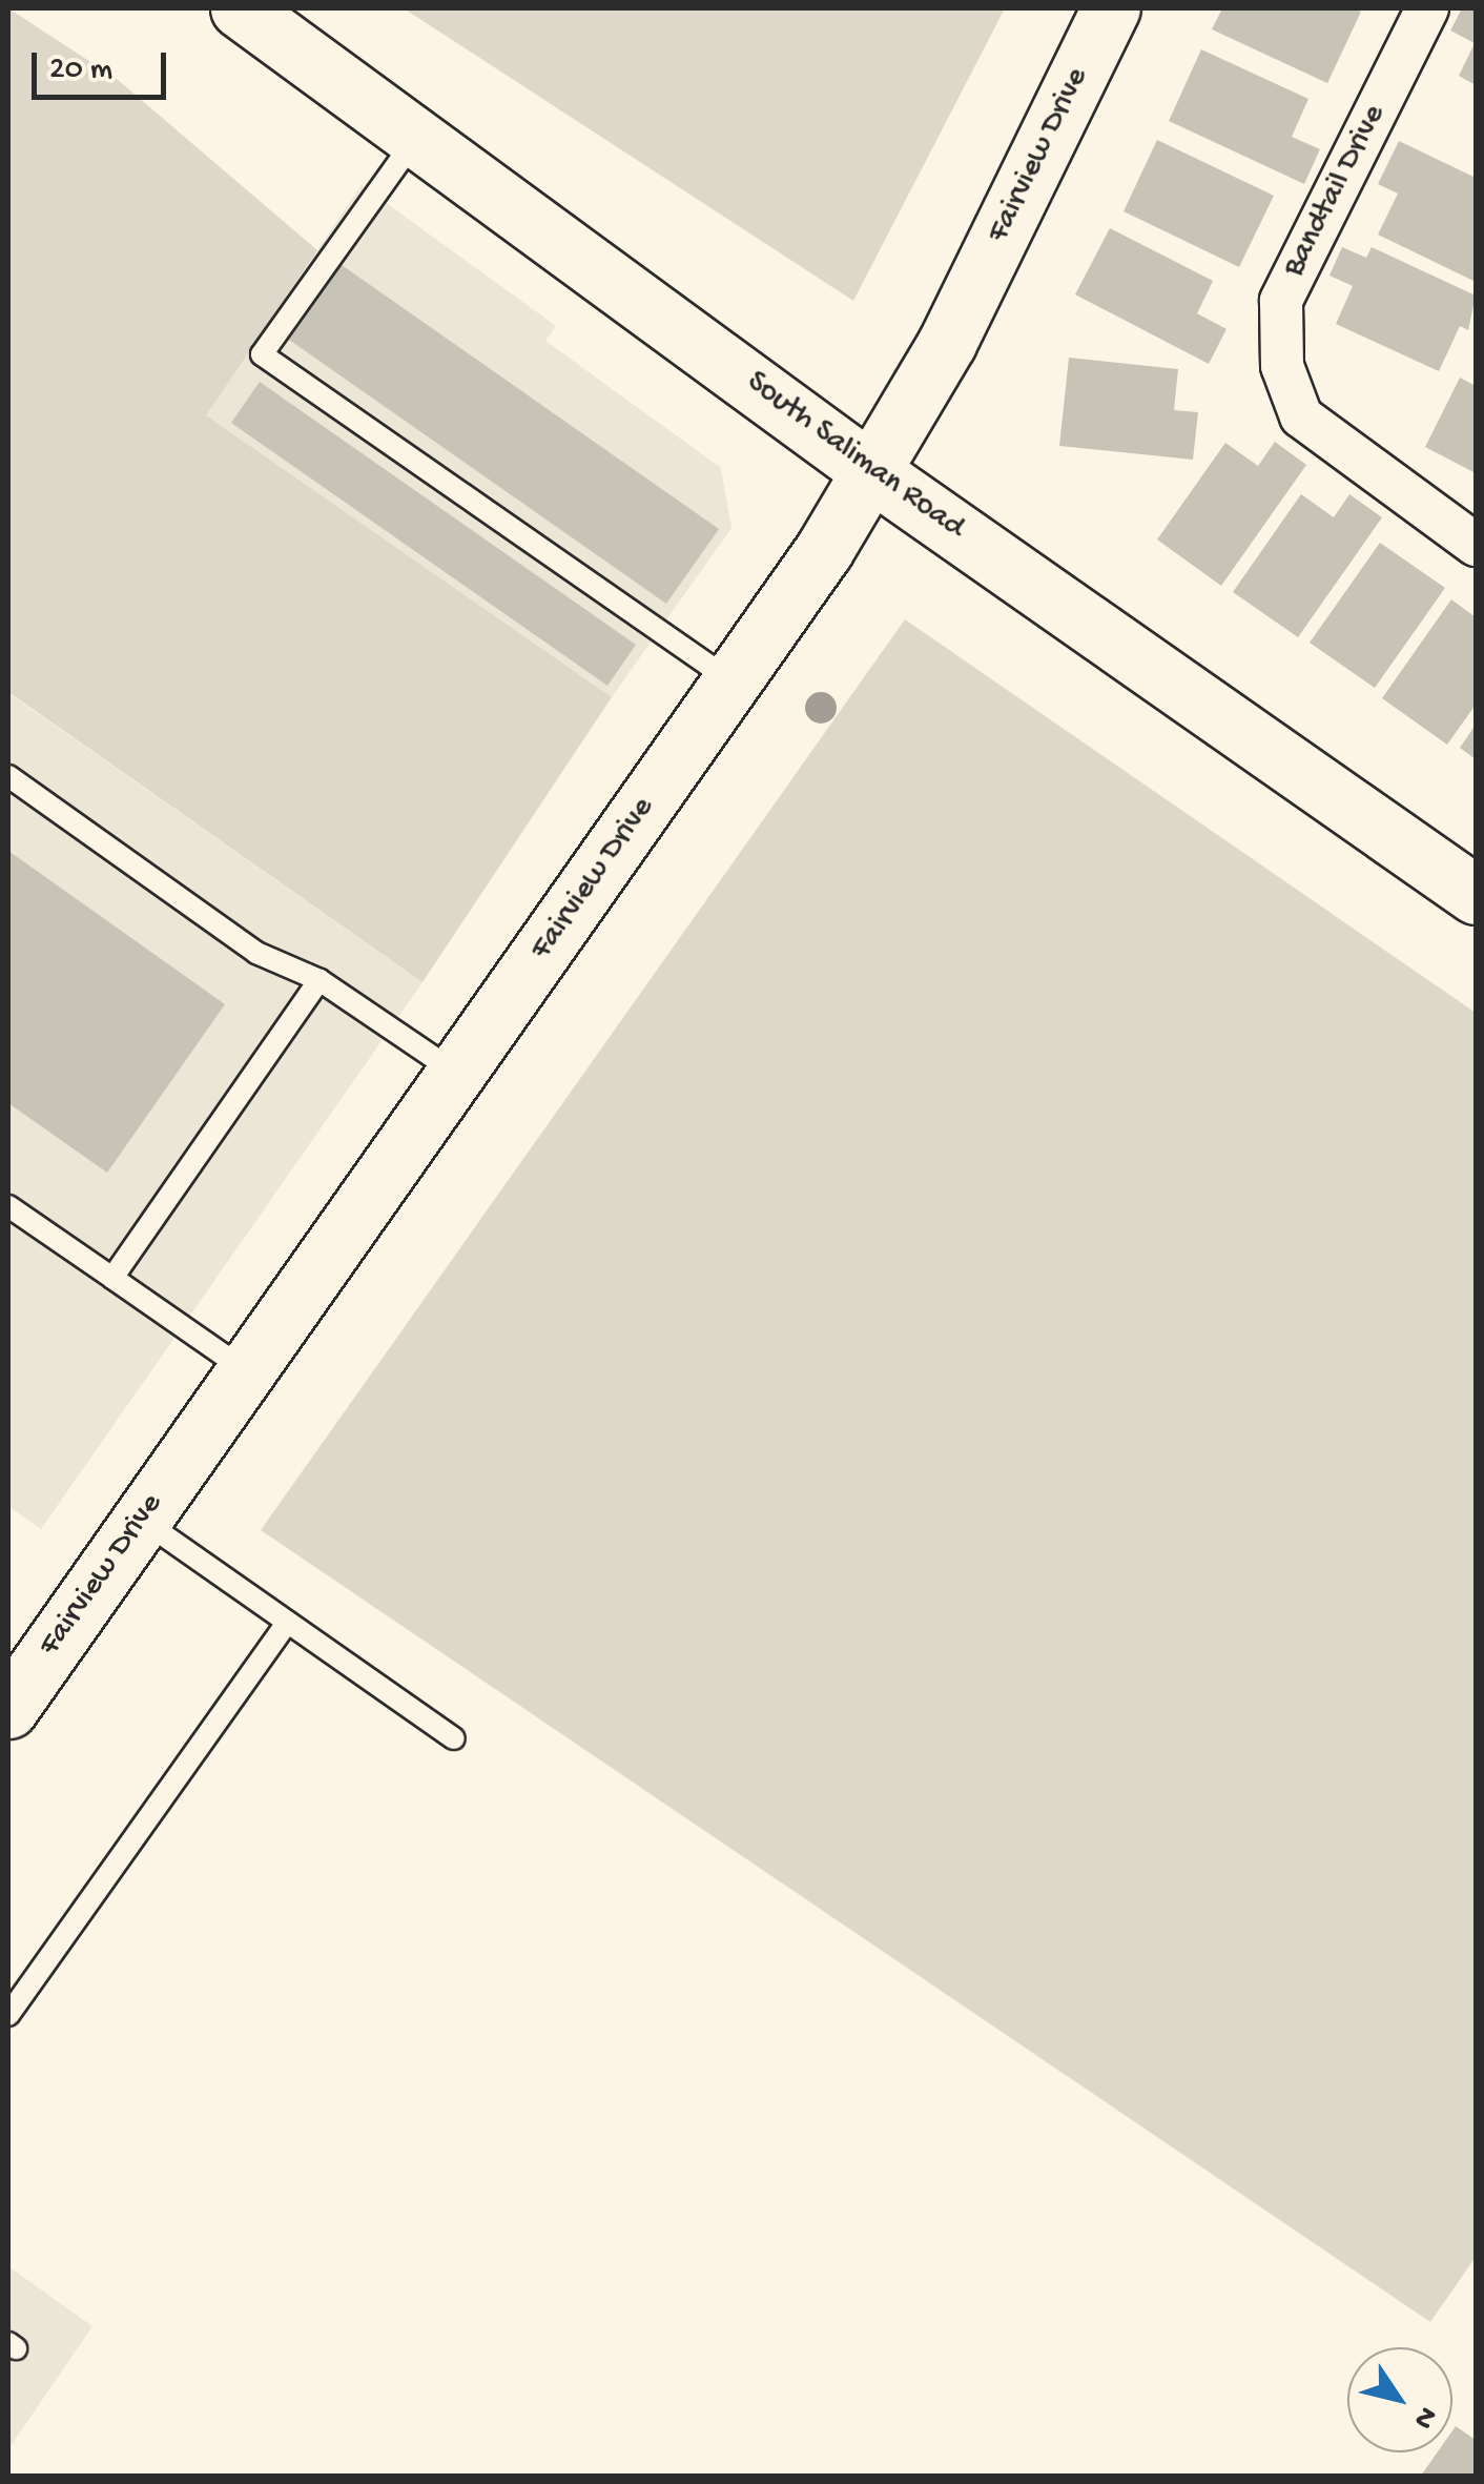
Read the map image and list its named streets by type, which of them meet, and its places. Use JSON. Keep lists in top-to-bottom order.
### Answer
{
  "streets": {
    "main road": ["Fairview Drive", "South Saliman Road"],
    "street": ["Bandtail Drive"]
  },
  "crossings": [
    ["Fairview Drive", "South Saliman Road"]
  ],
  "scale_bar": "20 m",
  "north": "bottom right"
}
